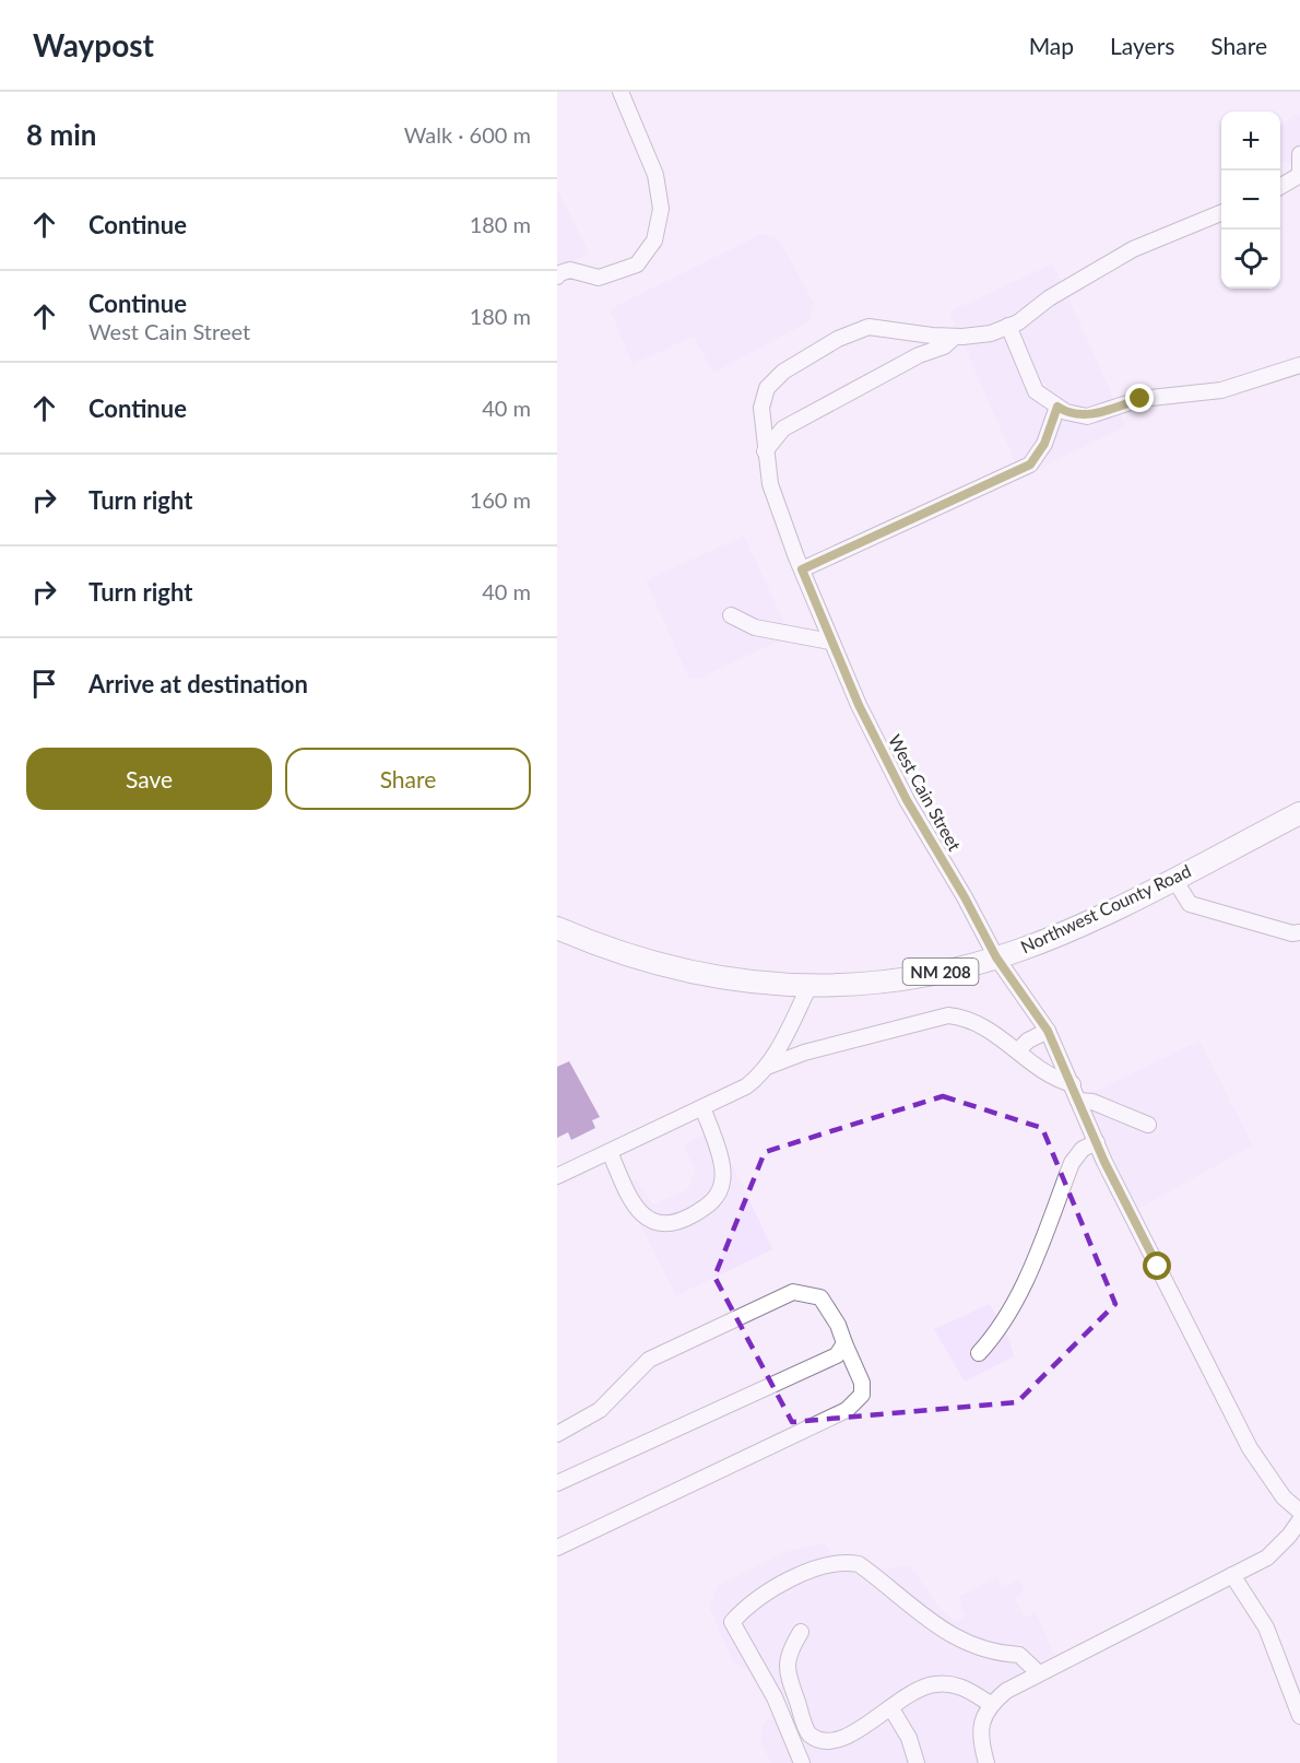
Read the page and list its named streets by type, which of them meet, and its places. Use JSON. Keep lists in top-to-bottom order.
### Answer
{
  "streets": {
    "highway": ["Northwest County Road", "NM 208"],
    "street": ["West Cain Street"]
  },
  "crossings": [
    ["West Cain Street", "Northwest County Road"]
  ],
  "page": {
    "header": "Waypost",
    "nav": ["Map", "Layers", "Share"],
    "heading": ["8 min", "Walk · 600 m"],
    "map_buttons": ["+", "−"],
    "list": [
      ["Continue", "180 m"],
      ["Continue", "West Cain Street", "180 m"],
      ["Continue", "40 m"],
      ["Turn right", "160 m"],
      ["Turn right", "40 m"],
      "Arrive at destination"
    ],
    "buttons": ["Save", "Share"]
  }
}
